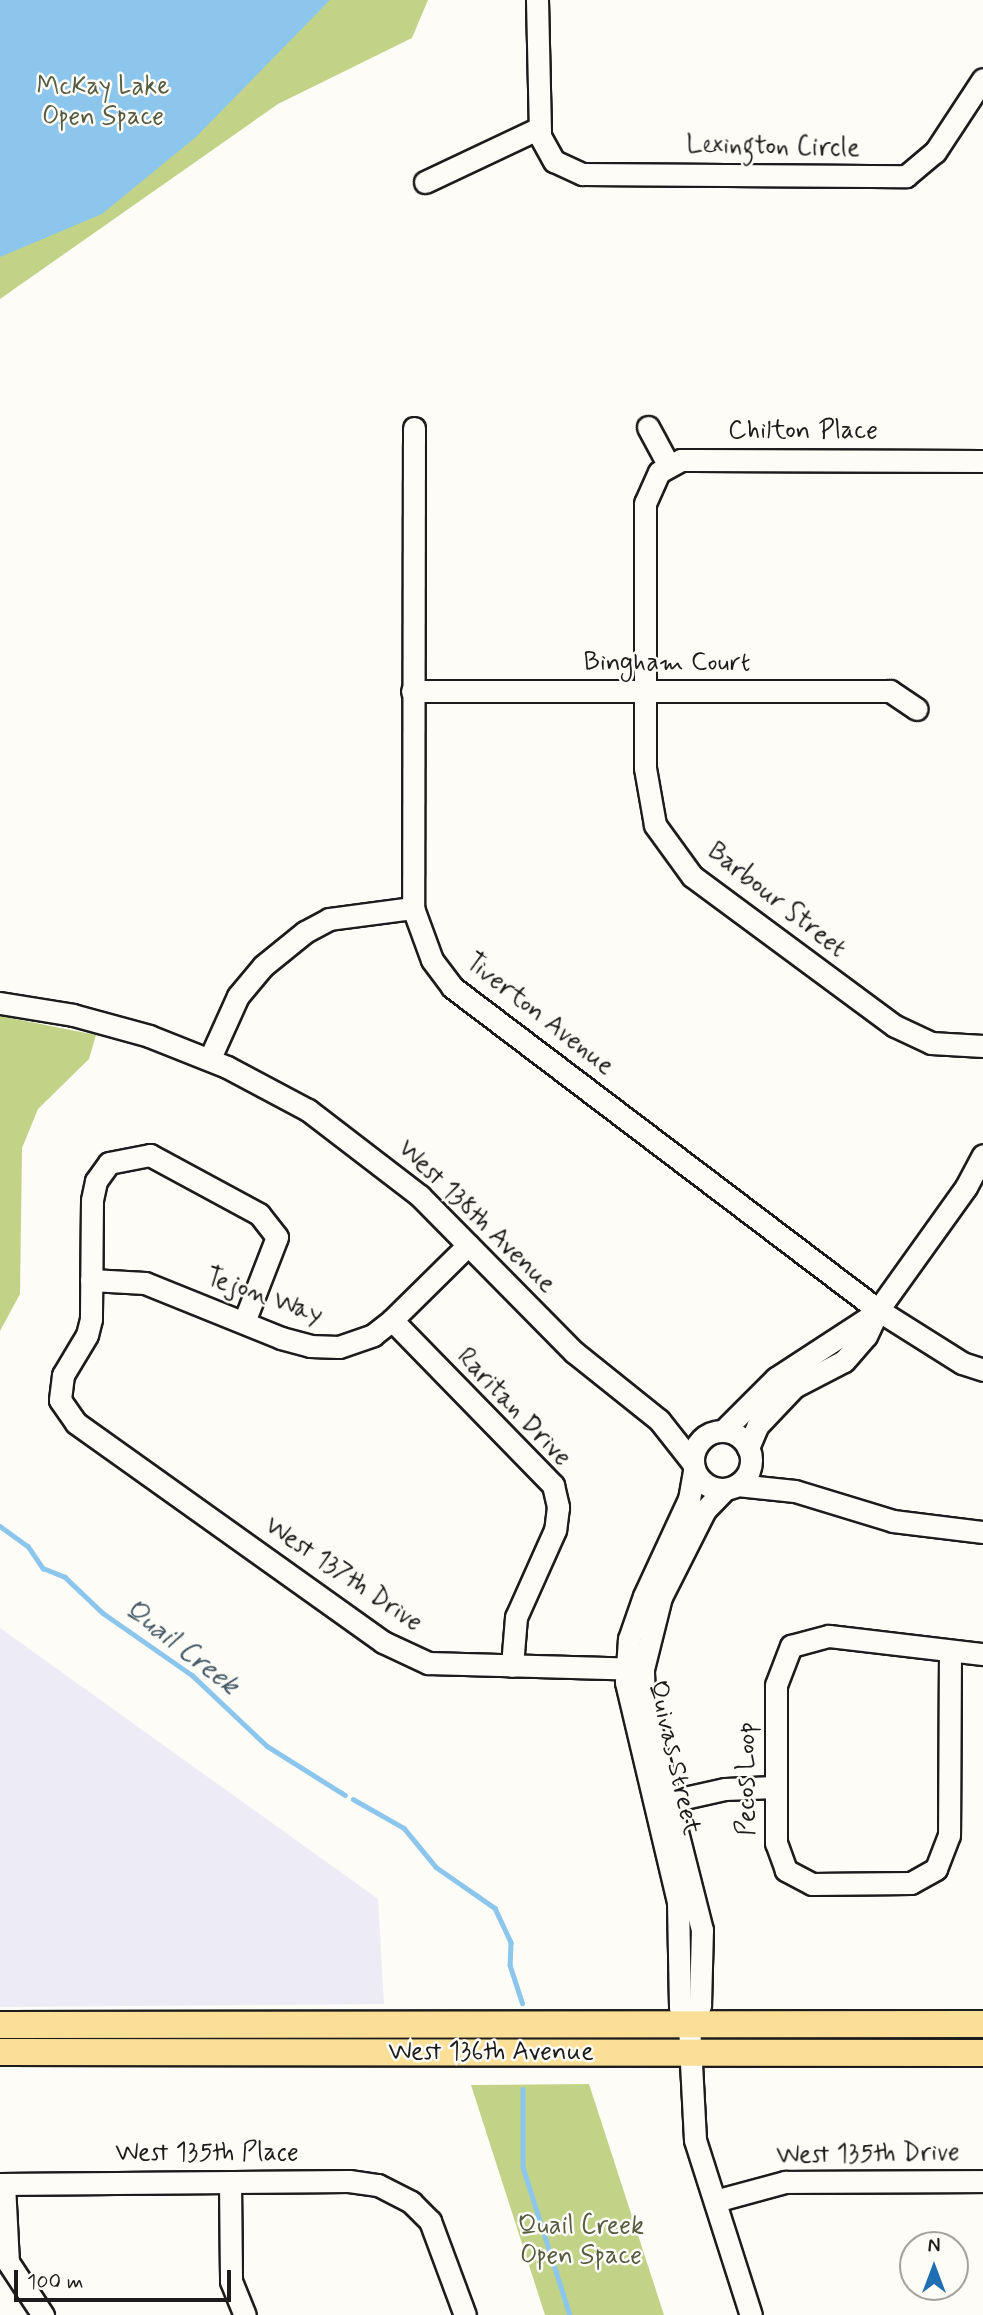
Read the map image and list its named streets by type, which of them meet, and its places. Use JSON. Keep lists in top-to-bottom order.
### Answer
{
  "streets": {
    "main road": ["West 136th Avenue"],
    "street": [
      "Lexington Circle",
      "Chilton Place",
      "Bingham Court",
      "Barbour Street",
      "Tiverton Avenue",
      "West 138th Avenue",
      "Tejon Way",
      "Raritan Drive",
      "West 137th Drive",
      "Quivas Street",
      "Pecos Loop",
      "West 135th Place",
      "West 135th Drive"
    ]
  },
  "crossings": [
    ["Chilton Place", "Barbour Street"],
    ["Bingham Court", "Barbour Street"],
    ["Bingham Court", "Tiverton Avenue"],
    ["West 138th Avenue", "Tejon Way"],
    ["West 138th Avenue", "Quivas Street"],
    ["Tejon Way", "Raritan Drive"],
    ["Tejon Way", "West 137th Drive"],
    ["Raritan Drive", "West 137th Drive"],
    ["West 137th Drive", "Quivas Street"],
    ["Quivas Street", "West 136th Avenue"],
    ["Quivas Street", "West 135th Drive"]
  ],
  "water": ["Quail Creek"],
  "parks": ["McKay Lake Open Space", "Quail Creek Open Space"],
  "scale_bar": "100 m",
  "north": "top"
}
